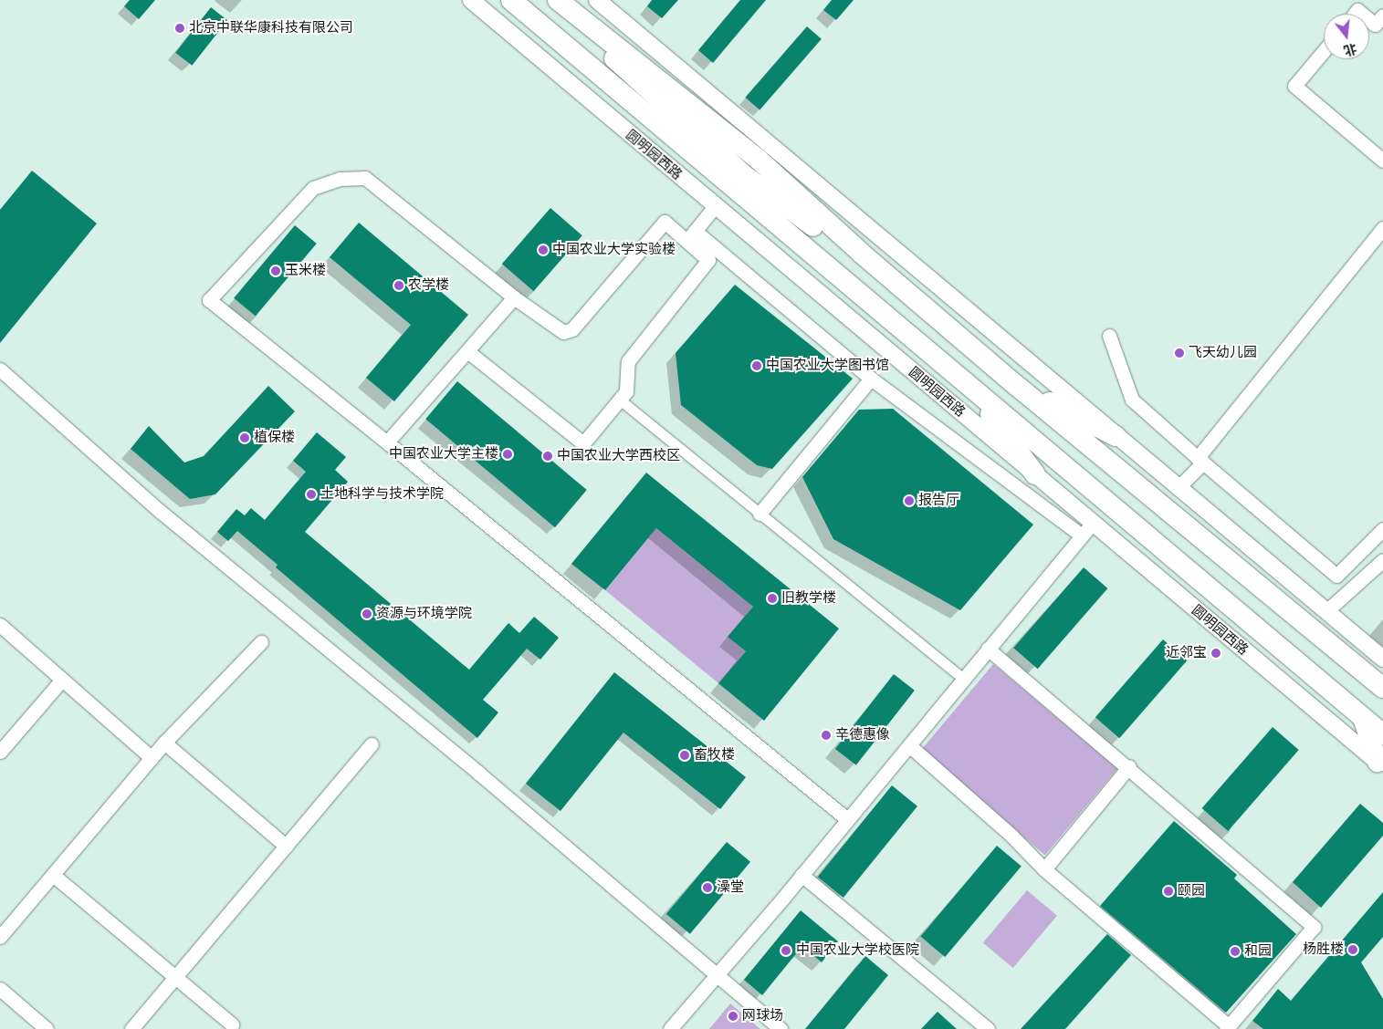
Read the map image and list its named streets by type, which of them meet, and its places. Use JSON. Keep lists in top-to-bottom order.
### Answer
{
  "streets": {
    "main road": ["圆明园西路"]
  },
  "places": [
    "北京中联华康科技有限公司",
    "中国农业大学实验楼",
    "玉米楼",
    "农学楼",
    "飞天幼儿园",
    "中国农业大学图书馆",
    "植保楼",
    "中国农业大学主楼",
    "中国农业大学西校区",
    "土地科学与技术学院",
    "报告厅",
    "旧教学楼",
    "资源与环境学院",
    "近邻宝",
    "辛德惠像",
    "畜牧楼",
    "澡堂",
    "颐园",
    "杨胜楼",
    "中国农业大学校医院",
    "和园",
    "网球场"
  ],
  "north": "bottom"
}
